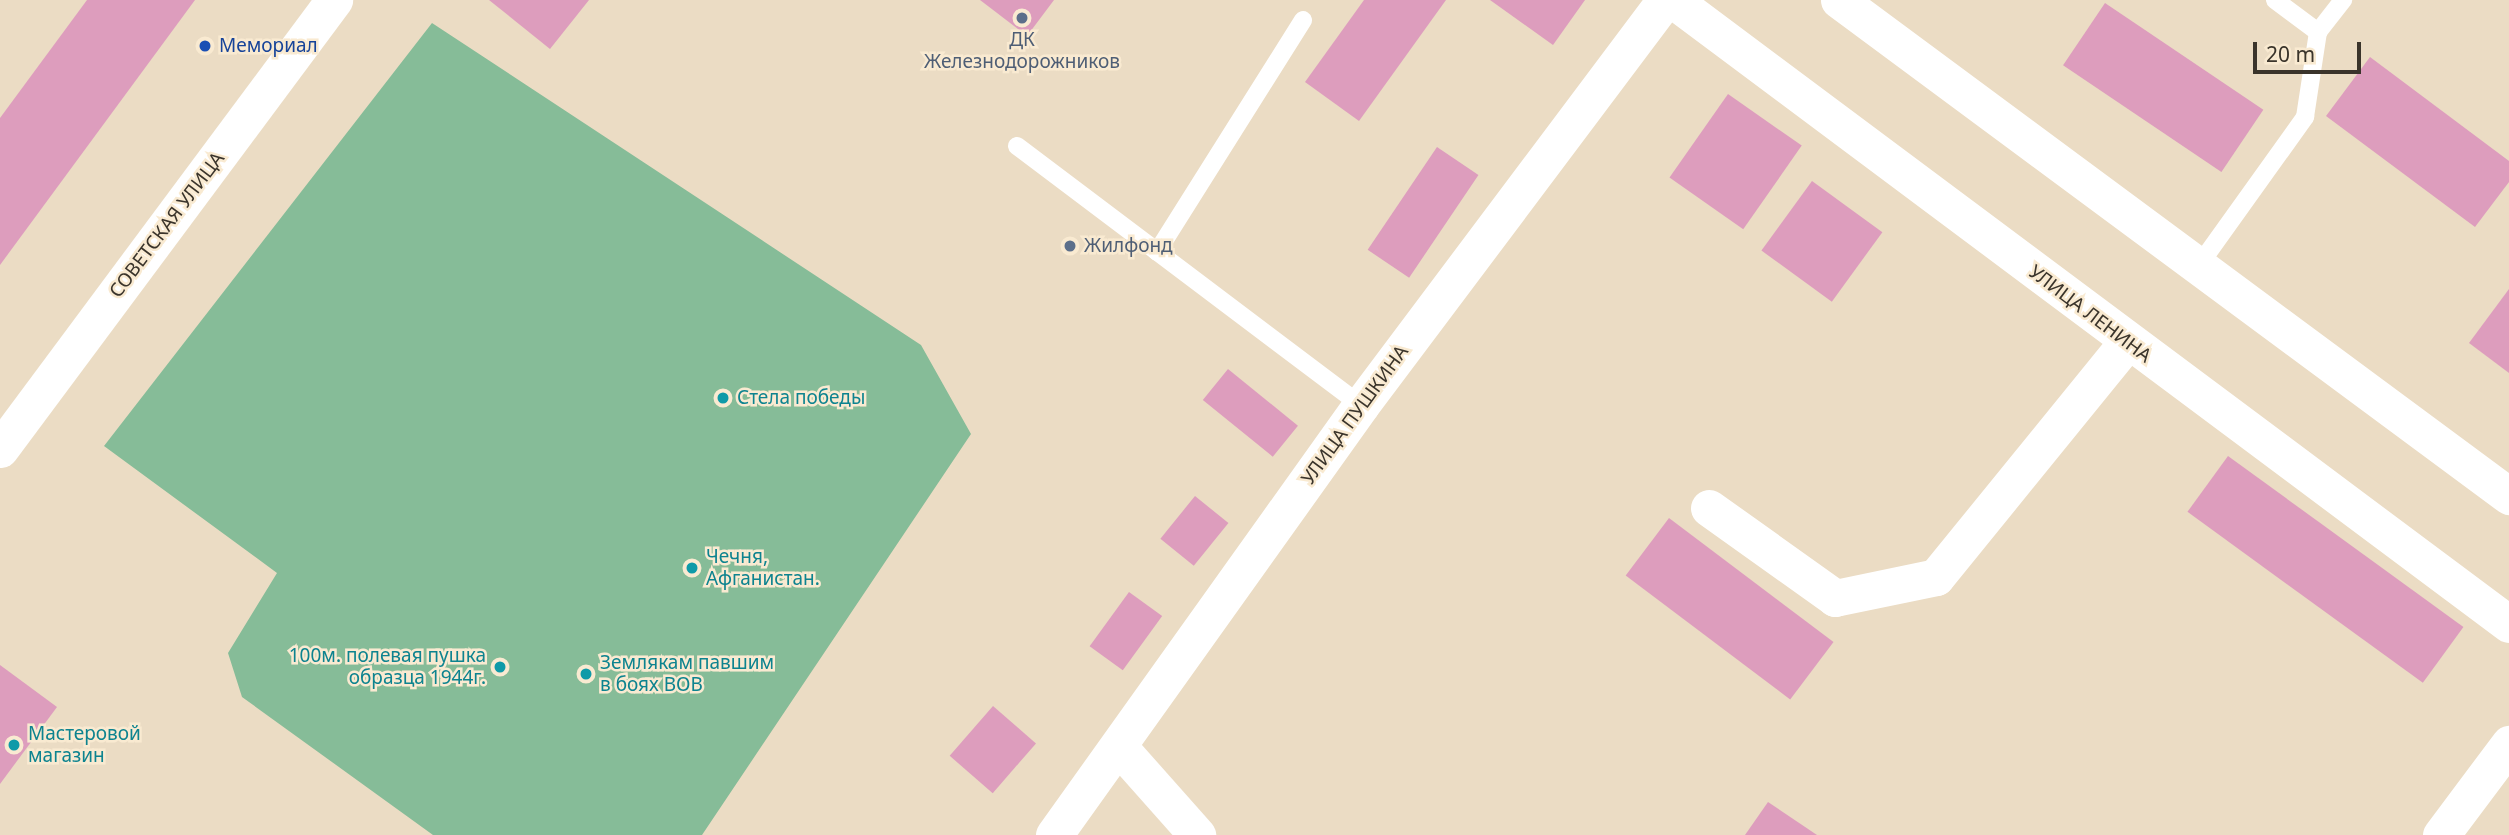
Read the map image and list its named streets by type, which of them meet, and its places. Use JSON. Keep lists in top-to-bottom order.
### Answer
{
  "streets": {
    "street": ["СОВЕТСКАЯ УЛИЦА", "УЛИЦА ЛЕНИНА", "УЛИЦА ПУШКИНА"]
  },
  "places": [
    "ДК Железнодорожников",
    "Мемориал",
    "Жилфонд",
    "Стела победы",
    "Чечня, Афганистан.",
    "100м. полевая пушка образца 1944г.",
    "Землякам павшим в боях ВОВ",
    "Мастеровой магазин"
  ],
  "scale_bar": "20 m"
}
